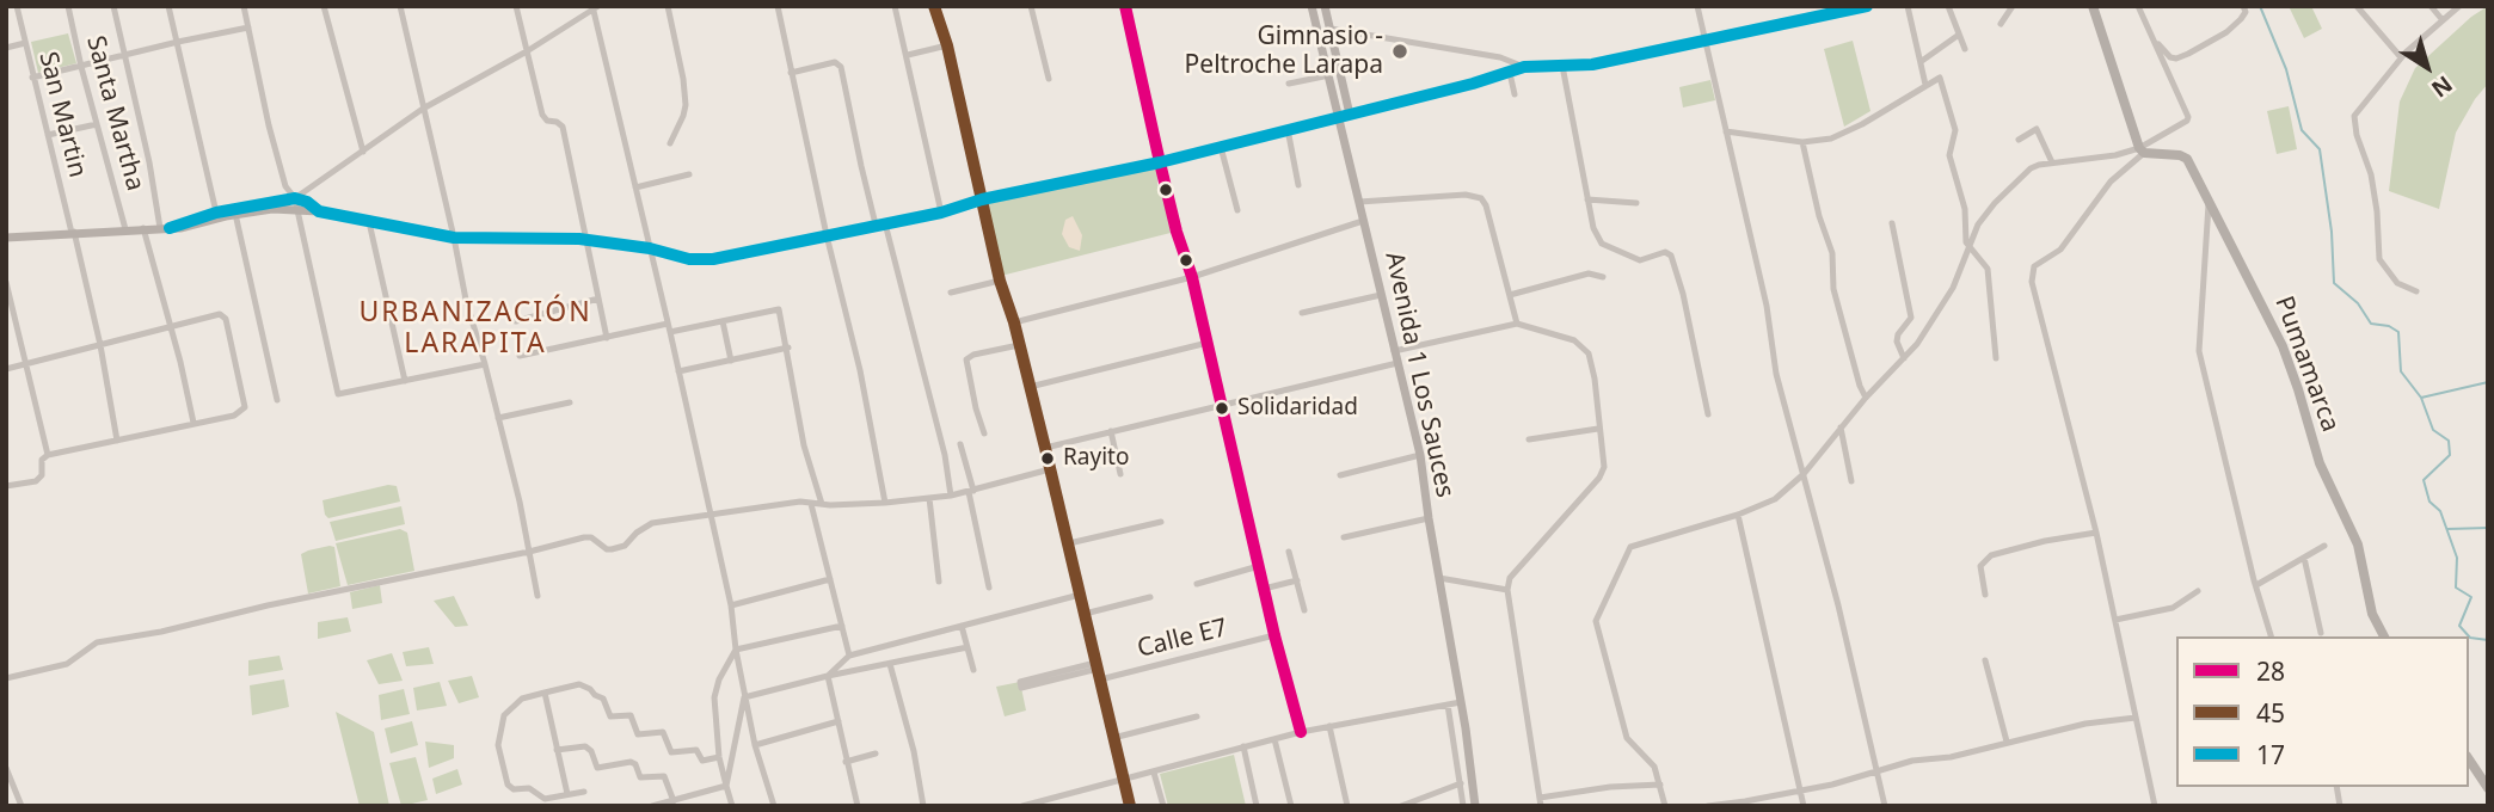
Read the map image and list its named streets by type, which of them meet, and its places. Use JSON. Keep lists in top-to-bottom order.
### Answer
{
  "streets": {
    "main road": ["Pumamarca"],
    "street": [
      "Santa Martha",
      "San Martin",
      "Avenida 1 Los Sauces",
      "Calle E7"
    ]
  },
  "districts": ["URBANIZACIÓN LARAPITA"],
  "places": ["Gimnasio - Peltroche Larapa", "Solidaridad", "Rayito"],
  "lines": ["transit line 28", "transit line 45", "transit line 17"],
  "legend": ["28", "45", "17"],
  "north": "bottom right"
}
